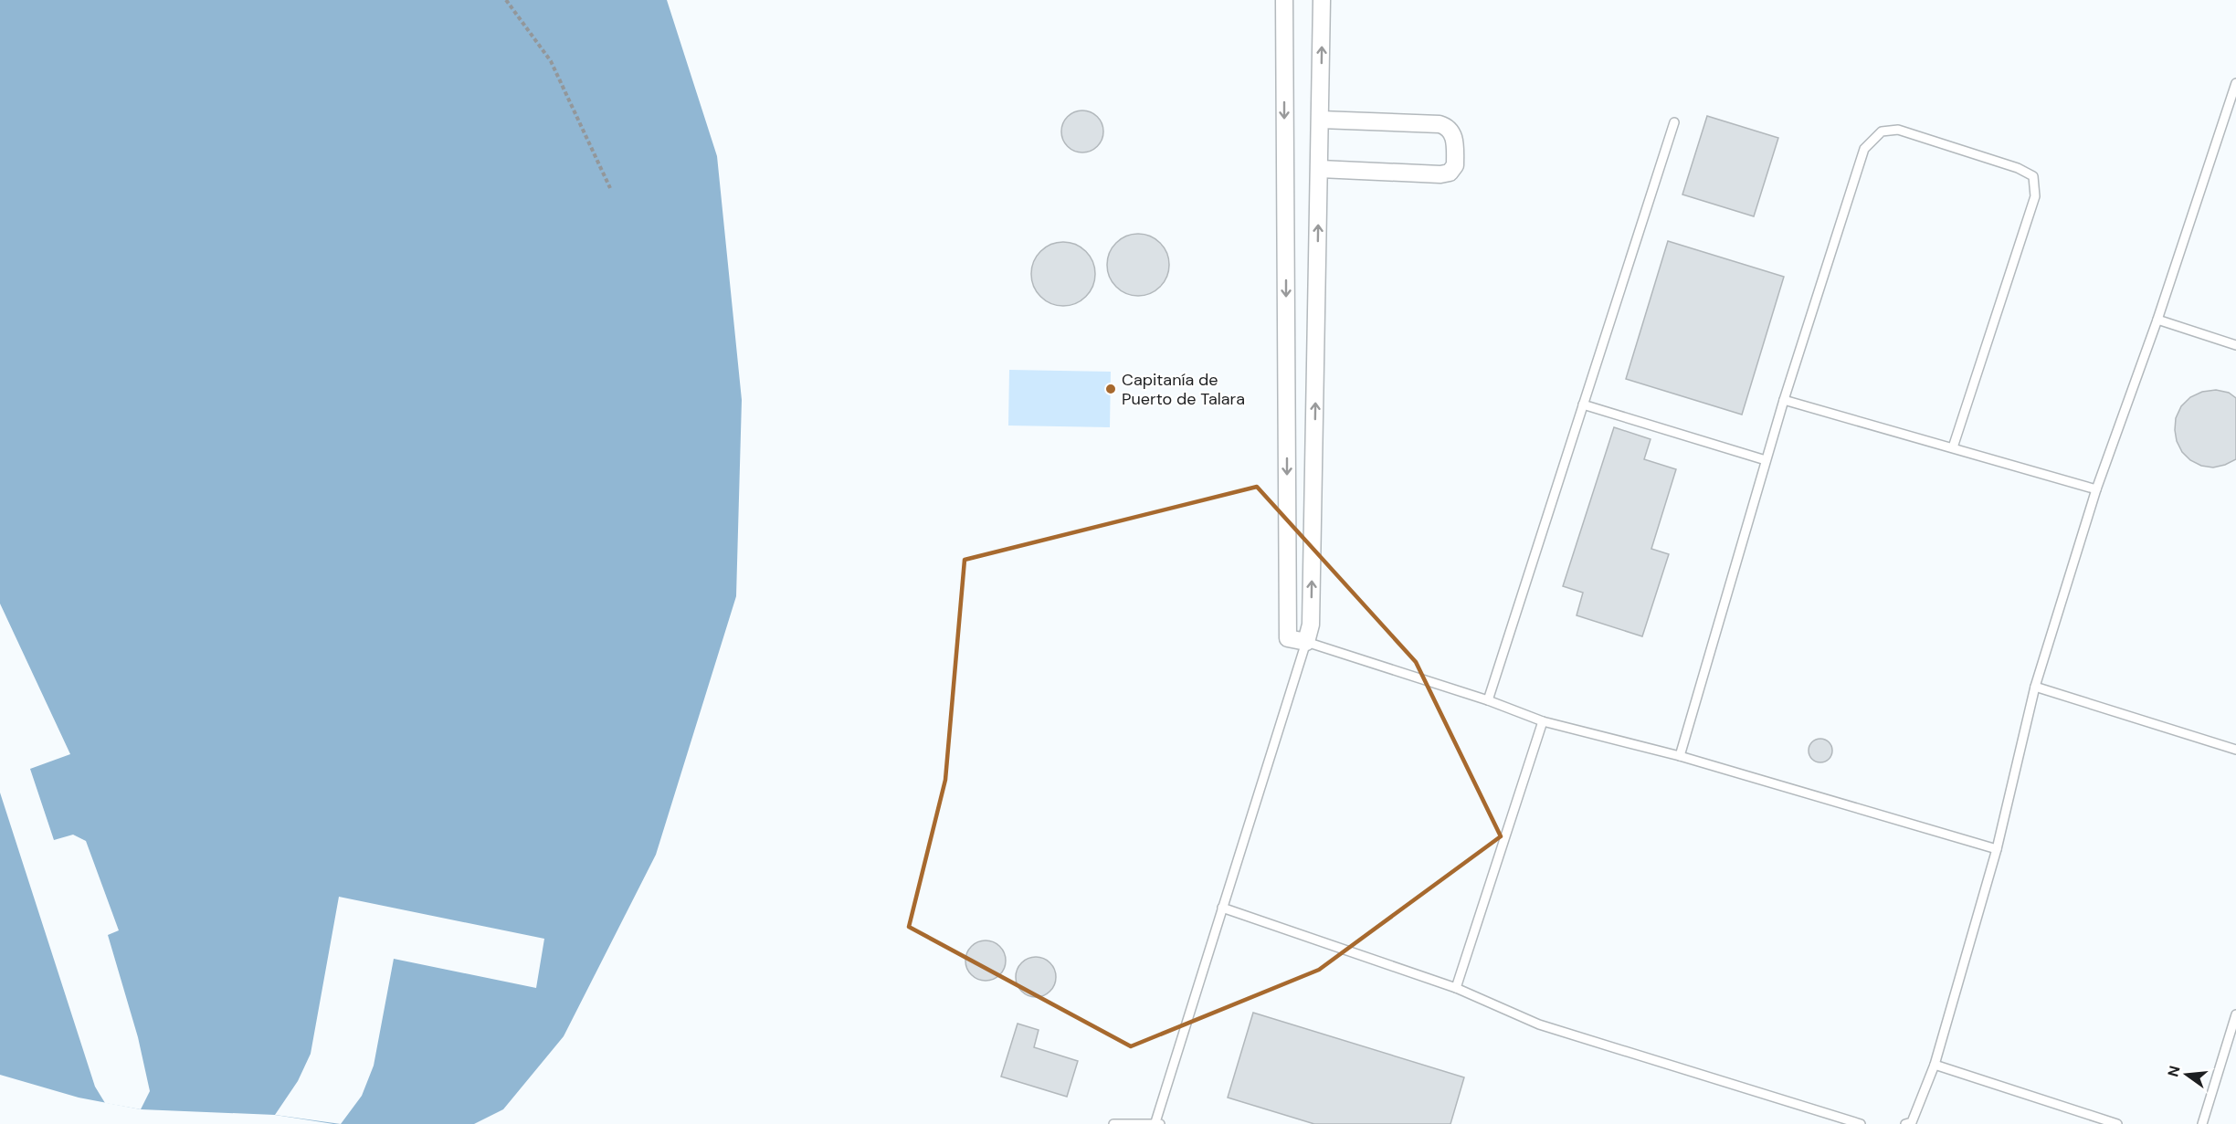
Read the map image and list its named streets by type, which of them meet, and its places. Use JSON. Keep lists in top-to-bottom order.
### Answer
{
  "places": ["Capitanía de Puerto de Talara"],
  "north": "left"
}
